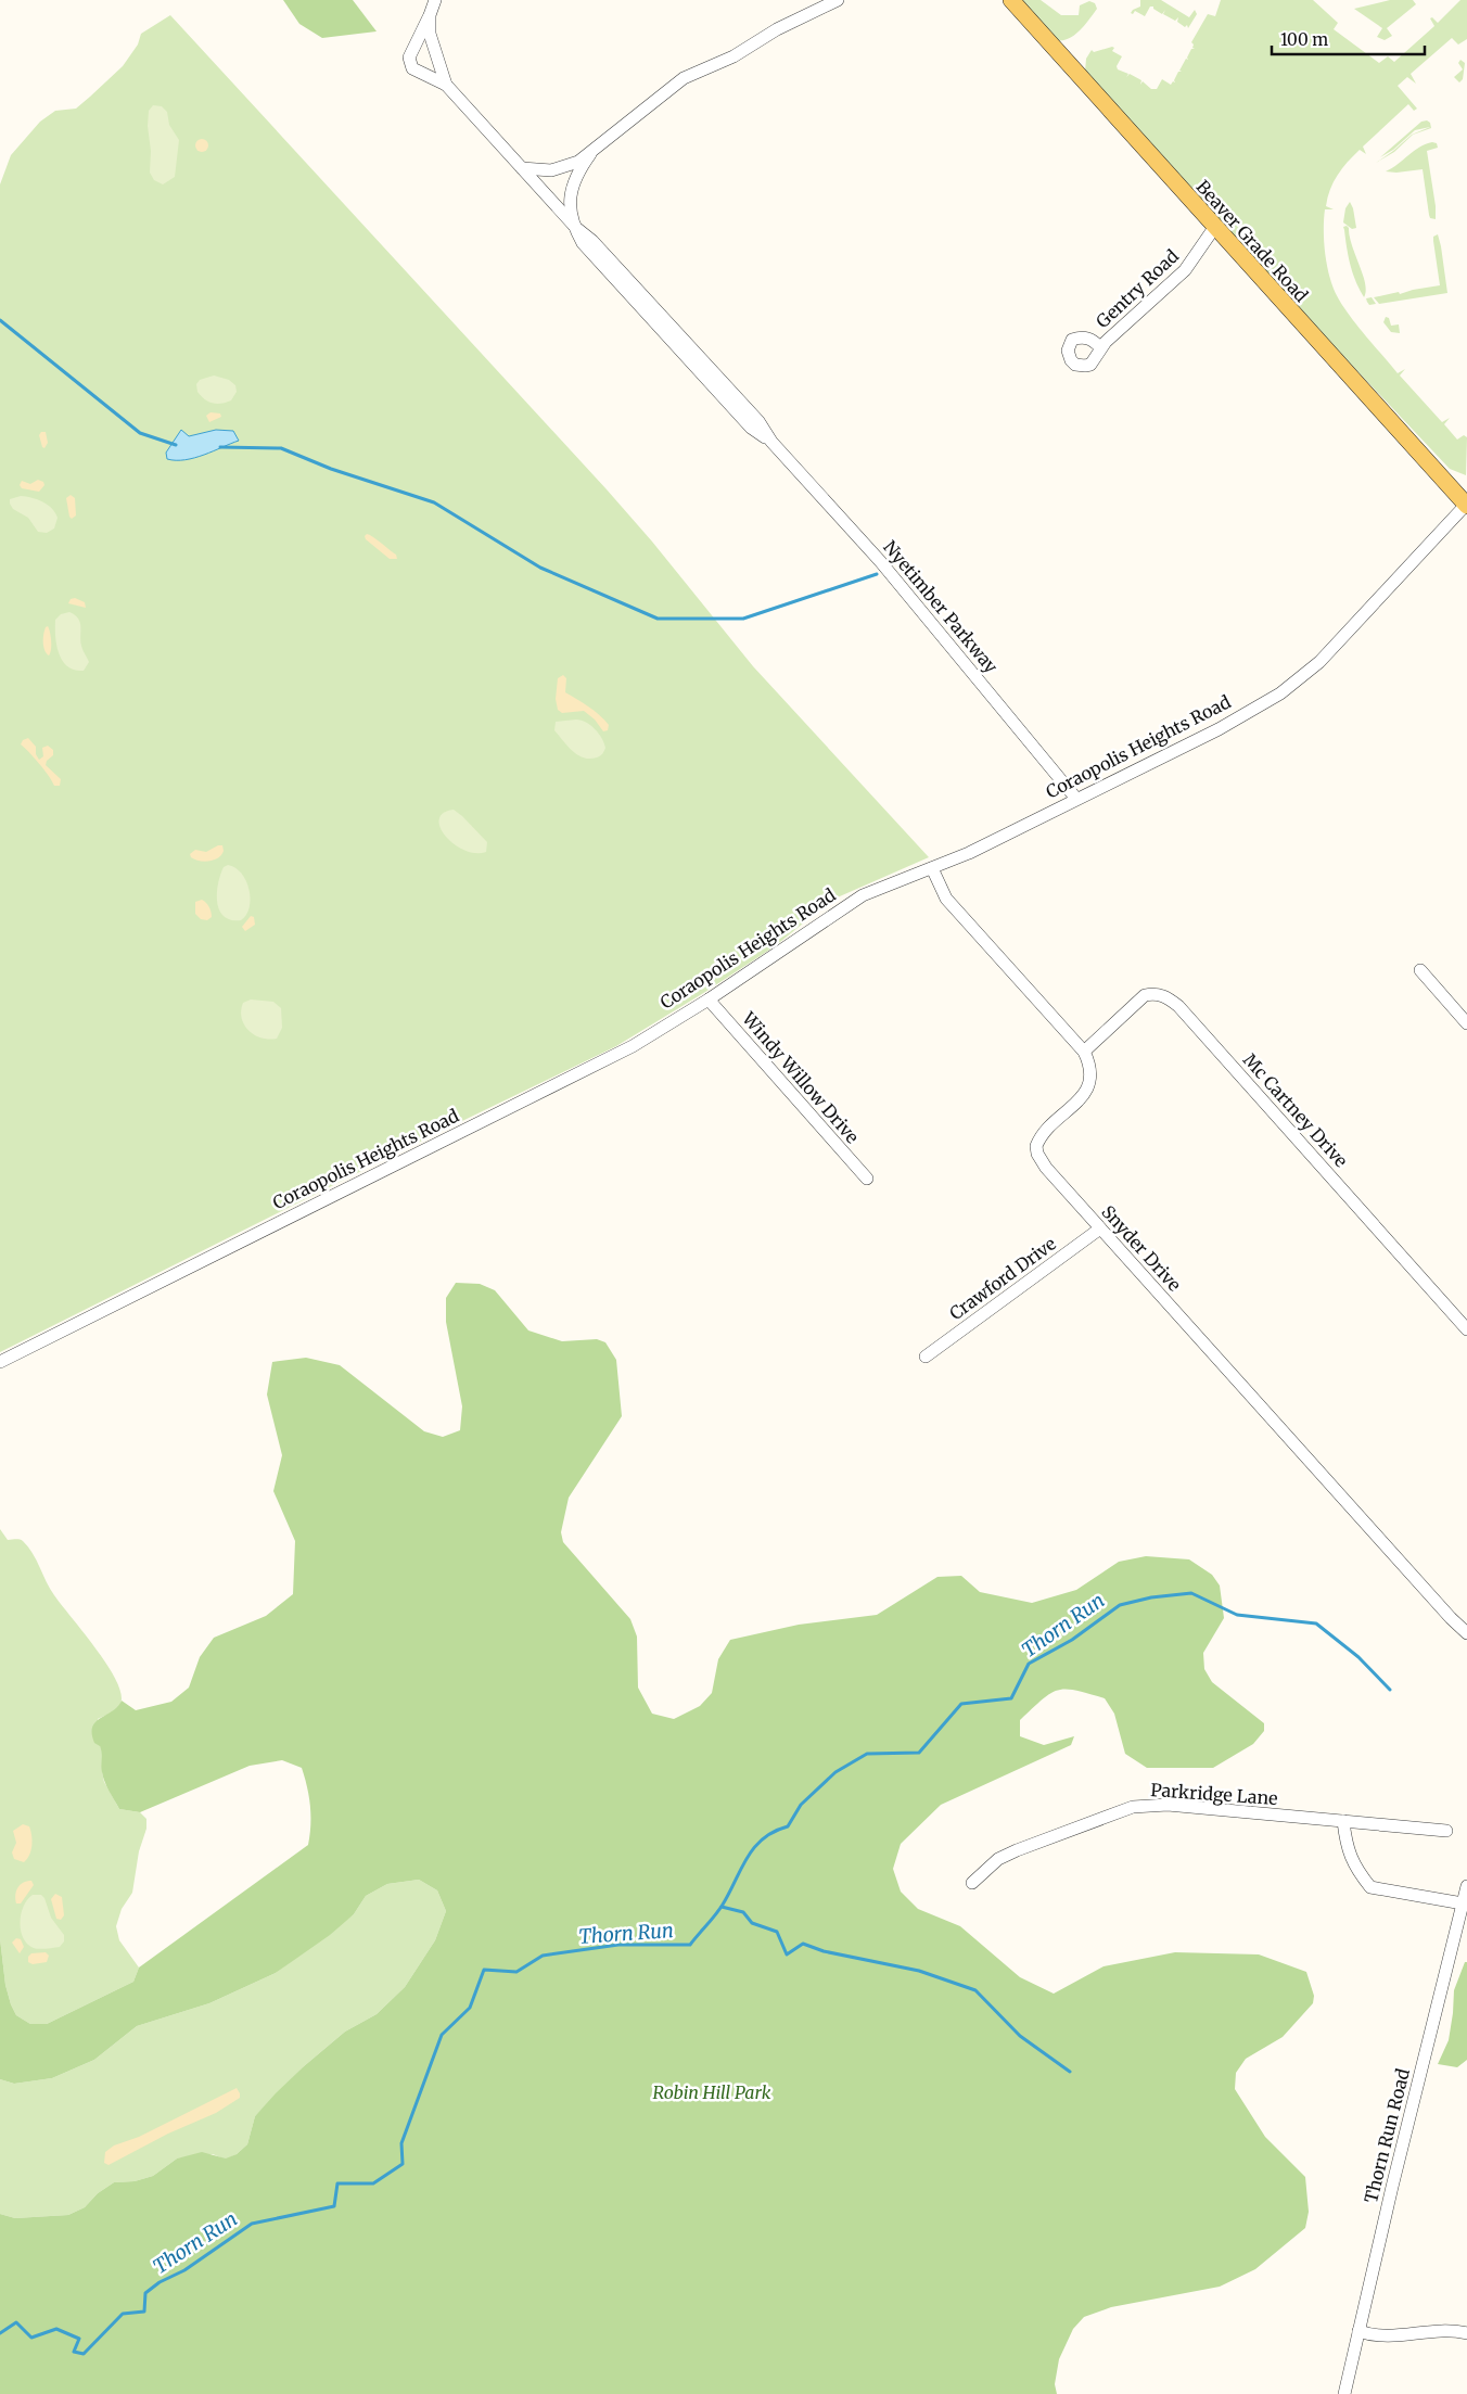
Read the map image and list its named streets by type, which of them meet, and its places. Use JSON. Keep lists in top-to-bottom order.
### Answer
{
  "streets": {
    "main road": ["Beaver Grade Road"],
    "street": [
      "Gentry Road",
      "Nyetimber Parkway",
      "Coraopolis Heights Road",
      "Windy Willow Drive",
      "Mc Cartney Drive",
      "Snyder Drive",
      "Crawford Drive",
      "Parkridge Lane",
      "Thorn Run Road"
    ]
  },
  "crossings": [
    ["Beaver Grade Road", "Gentry Road"],
    ["Beaver Grade Road", "Coraopolis Heights Road"],
    ["Nyetimber Parkway", "Coraopolis Heights Road"],
    ["Coraopolis Heights Road", "Windy Willow Drive"],
    ["Coraopolis Heights Road", "Snyder Drive"],
    ["Mc Cartney Drive", "Snyder Drive"],
    ["Snyder Drive", "Crawford Drive"]
  ],
  "water": ["Thorn Run"],
  "parks": ["Robin Hill Park"],
  "scale_bar": "100 m"
}
